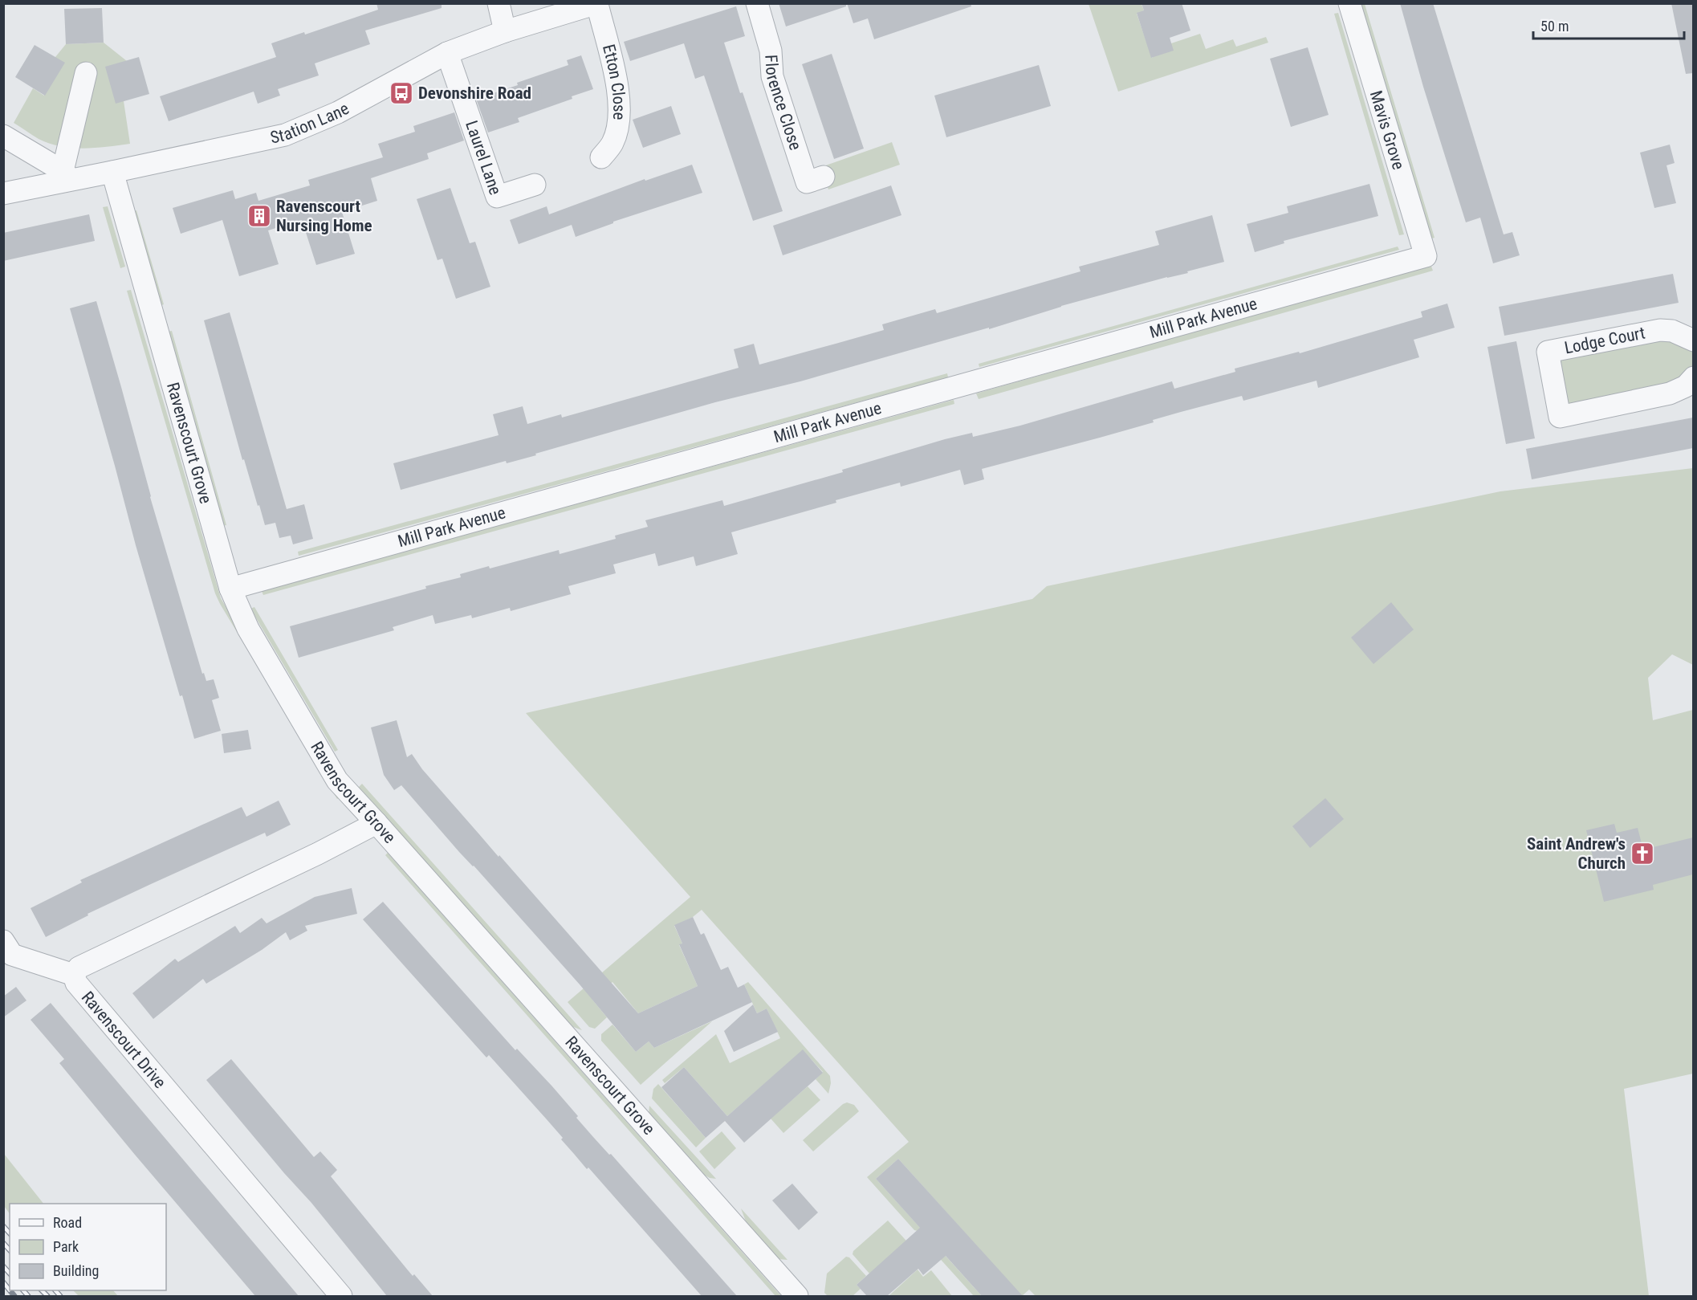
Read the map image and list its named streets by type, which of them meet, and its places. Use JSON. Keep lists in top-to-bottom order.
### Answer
{
  "streets": {
    "street": [
      "Etton Close",
      "Florence Close",
      "Station Lane",
      "Mavis Grove",
      "Laurel Lane",
      "Mill Park Avenue",
      "Lodge Court",
      "Ravenscourt Grove",
      "Ravenscourt Drive"
    ]
  },
  "crossings": [
    ["Etton Close", "Station Lane"],
    ["Station Lane", "Laurel Lane"],
    ["Station Lane", "Ravenscourt Grove"],
    ["Mavis Grove", "Mill Park Avenue"],
    ["Mill Park Avenue", "Ravenscourt Grove"],
    ["Ravenscourt Grove", "Ravenscourt Drive"]
  ],
  "places": {
    "bus stop": ["Devonshire Road"],
    "building": ["Ravenscourt Nursing Home"],
    "church": ["Saint Andrew's Church"]
  },
  "legend": ["Road", "Park", "Building"],
  "scale_bar": "50 m"
}
